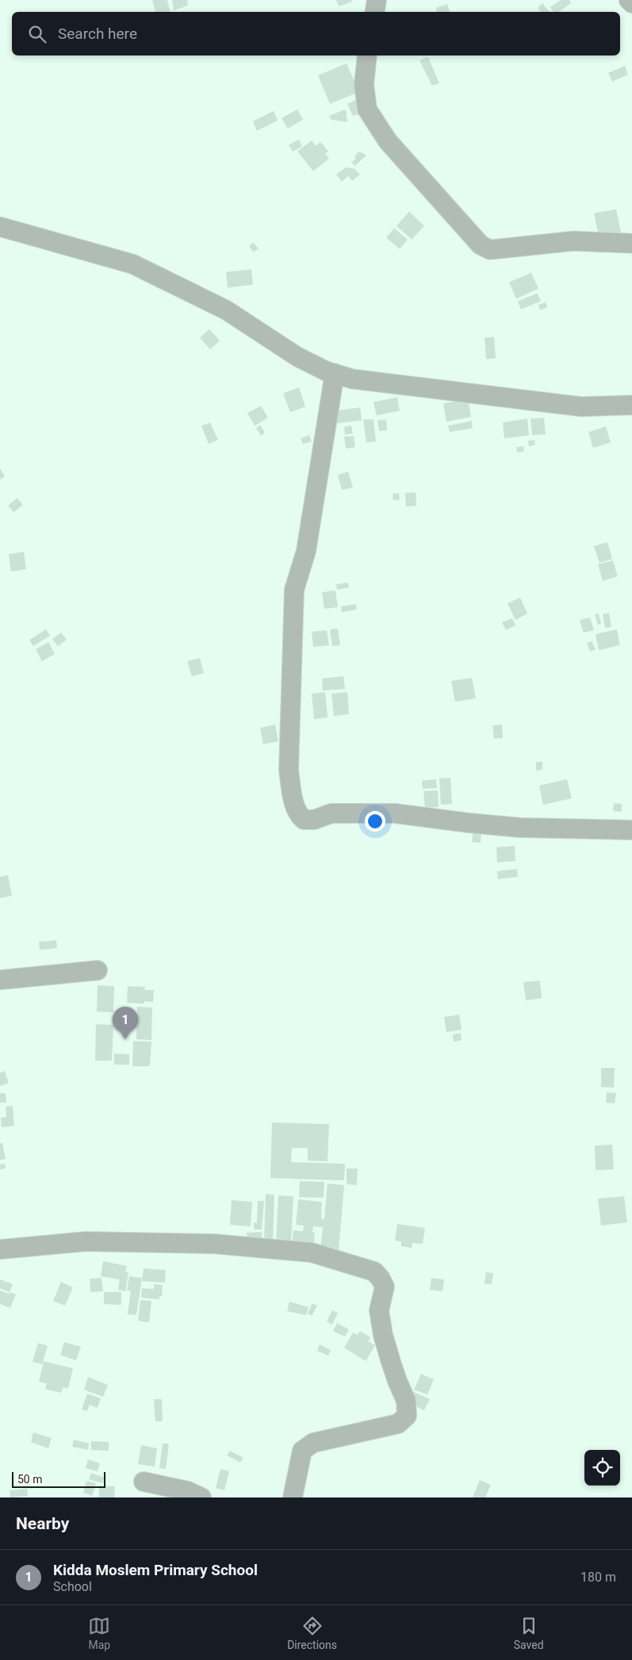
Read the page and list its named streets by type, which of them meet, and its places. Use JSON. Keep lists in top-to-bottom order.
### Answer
{
  "scale_bar": "50 m",
  "page": {
    "search": "Search here",
    "pins": "1",
    "scale": "50 m",
    "heading": "Nearby",
    "list": [
      {
        "mark": "1",
        "name": "Kidda Moslem Primary School",
        "note": "School",
        "value": "180 m"
      }
    ],
    "nav": ["Map", "Directions", "Saved"]
  }
}
